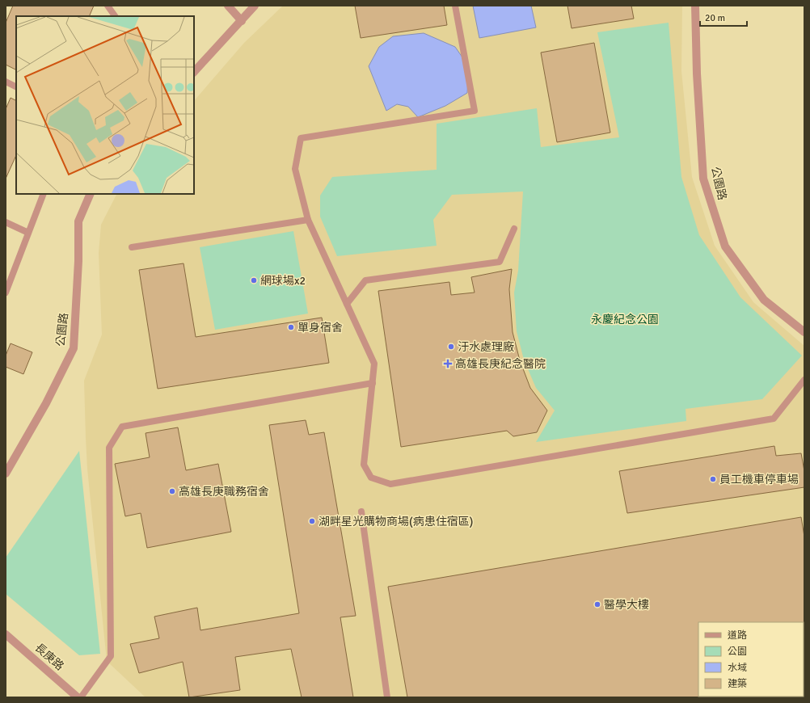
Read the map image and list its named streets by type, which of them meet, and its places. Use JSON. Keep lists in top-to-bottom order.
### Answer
{
  "streets": {
    "street": ["公園路", "長庚路"]
  },
  "parks": ["永慶紀念公園"],
  "places": {
    "other": [
      "網球場x2",
      "單身宿舍",
      "汙水處理廠",
      "員工機車停車場",
      "高雄長庚職務宿舍",
      "湖畔星光購物商場(病患住宿區)",
      "醫學大樓"
    ],
    "health": ["高雄長庚紀念醫院"]
  },
  "legend": [
    "道路",
    "公園",
    "水域",
    "建築"
  ],
  "scale_bar": "20 m"
}
